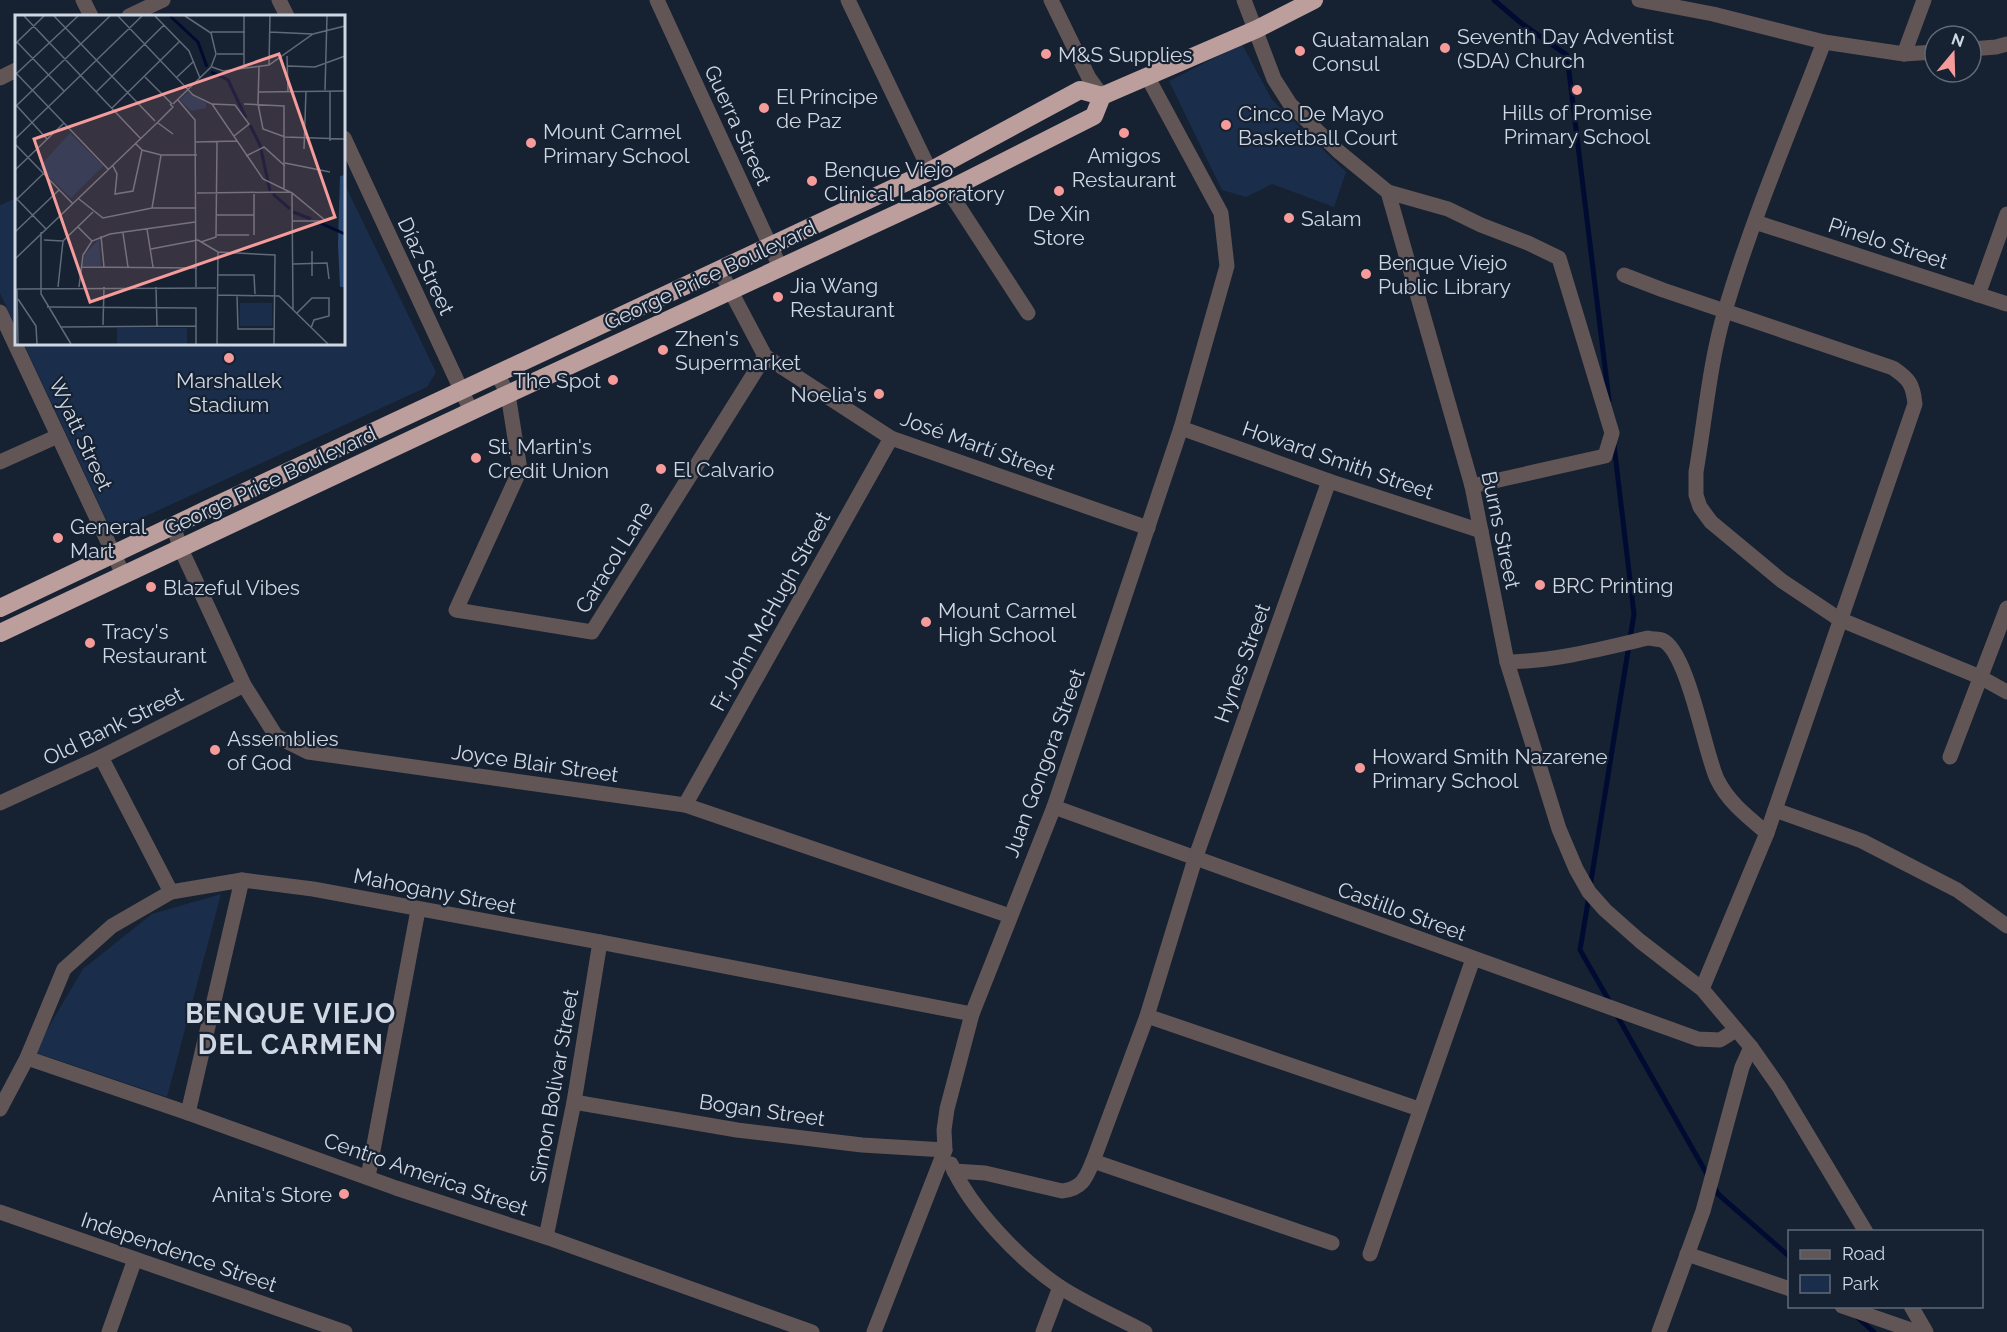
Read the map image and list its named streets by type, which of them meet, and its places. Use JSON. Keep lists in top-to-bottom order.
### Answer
{
  "streets": {
    "highway": ["George Price Boulevard"],
    "street": [
      "Guerra Street",
      "Pinelo Street",
      "Díaz Street",
      "Wyatt Street",
      "José Martí Street",
      "Howard Smith Street",
      "Burns Street",
      "Caracol Lane",
      "Fr. John McHugh Street",
      "Hynes Street",
      "Old Bank Street",
      "Joyce Blair Street",
      "Juan Gongora Street",
      "Mahogany Street",
      "Castillo Street",
      "Simon Bolivar Street",
      "Bogan Street",
      "Centro America Street",
      "Independence Street"
    ]
  },
  "crossings": [
    ["Guerra Street", "George Price Boulevard"],
    ["Díaz Street", "George Price Boulevard"],
    ["George Price Boulevard", "Wyatt Street"],
    ["George Price Boulevard", "José Martí Street"],
    ["George Price Boulevard", "Caracol Lane"],
    ["George Price Boulevard", "Joyce Blair Street"],
    ["José Martí Street", "Caracol Lane"],
    ["José Martí Street", "Fr. John McHugh Street"],
    ["José Martí Street", "Juan Gongora Street"],
    ["Howard Smith Street", "Burns Street"],
    ["Howard Smith Street", "Hynes Street"],
    ["Howard Smith Street", "Juan Gongora Street"],
    ["Burns Street", "Castillo Street"],
    ["Fr. John McHugh Street", "Joyce Blair Street"],
    ["Hynes Street", "Castillo Street"],
    ["Old Bank Street", "Joyce Blair Street"],
    ["Joyce Blair Street", "Juan Gongora Street"],
    ["Juan Gongora Street", "Mahogany Street"],
    ["Juan Gongora Street", "Castillo Street"],
    ["Juan Gongora Street", "Bogan Street"],
    ["Mahogany Street", "Simon Bolivar Street"],
    ["Mahogany Street", "Centro America Street"],
    ["Simon Bolivar Street", "Bogan Street"],
    ["Simon Bolivar Street", "Centro America Street"]
  ],
  "districts": ["BENQUE VIEJO DEL CARMEN"],
  "places": [
    "Seventh Day Adventist (SDA) Church",
    "Guatamalan Consul",
    "M&S Supplies",
    "Hills of Promise Primary School",
    "El Príncipe de Paz",
    "Cinco De Mayo Basketball Court",
    "Amigos Restaurant",
    "Mount Carmel Primary School",
    "Benque Viejo Clinical Laboratory",
    "De Xin Store",
    "Salam",
    "Benque Viejo Public Library",
    "Jia Wang Restaurant",
    "Zhen's Supermarket",
    "Marshallek Stadium",
    "The Spot",
    "Noelia's",
    "St. Martin's Credit Union",
    "El Calvario",
    "General Mart",
    "BRC Printing",
    "Blazeful Vibes",
    "Mount Carmel High School",
    "Tracy's Restaurant",
    "Assemblies of God",
    "Howard Smith Nazarene Primary School",
    "Anita's Store"
  ],
  "legend": ["Road", "Park"],
  "north": "top"
}
